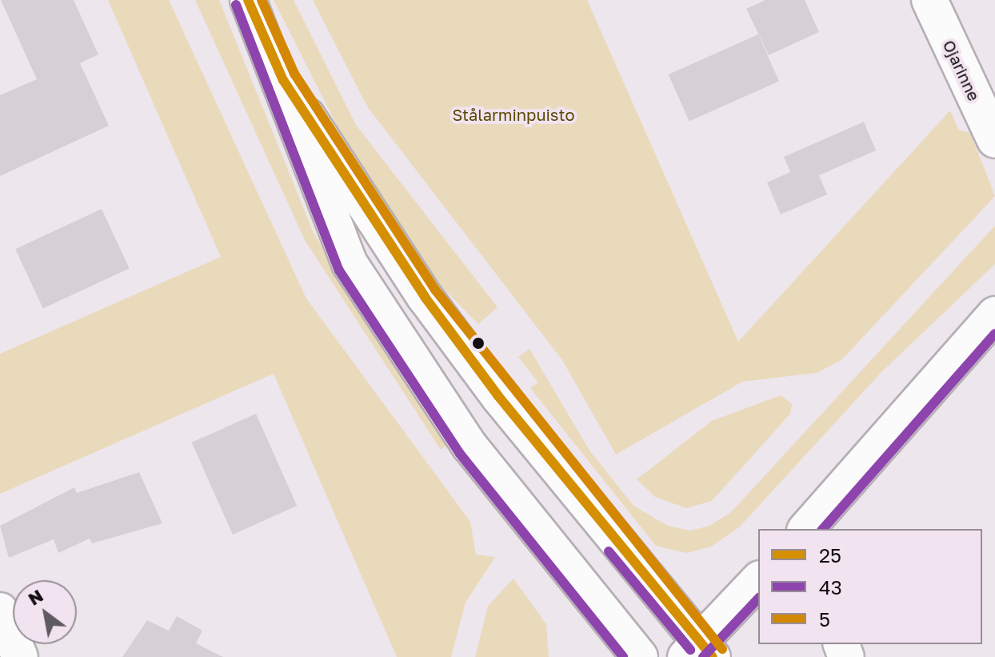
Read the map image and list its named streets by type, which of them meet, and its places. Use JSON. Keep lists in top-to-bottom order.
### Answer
{
  "streets": {
    "main road": ["Ojarinne"]
  },
  "parks": ["Stålarminpuisto"],
  "lines": ["transit line 25", "transit line 5", "transit line 43"],
  "legend": ["25", "43", "5"],
  "north": "top left"
}
